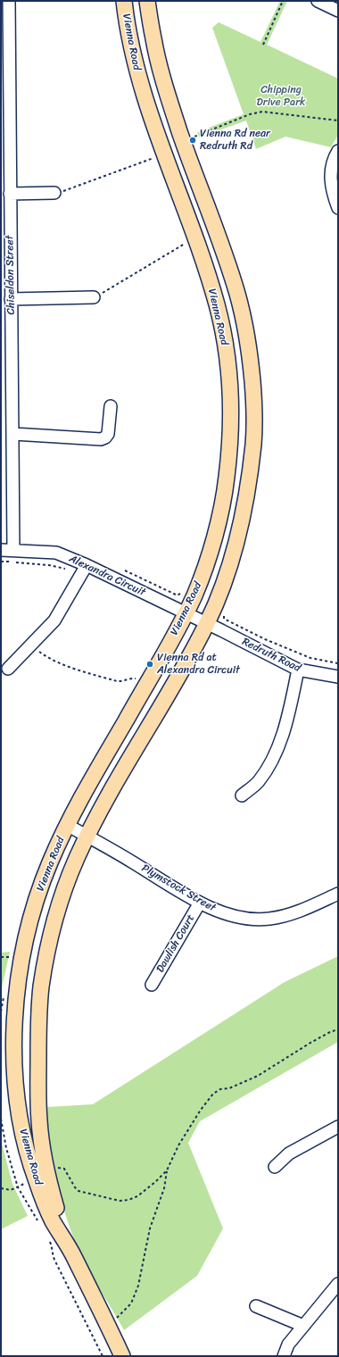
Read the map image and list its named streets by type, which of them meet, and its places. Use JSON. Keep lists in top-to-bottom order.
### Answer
{
  "streets": {
    "main road": ["Vienna Road"],
    "street": [
      "Chiseldon Street",
      "Alexandra Circuit",
      "Redruth Road",
      "Plymstock Street",
      "Dawlish Court"
    ]
  },
  "crossings": [
    ["Vienna Road", "Alexandra Circuit"],
    ["Vienna Road", "Redruth Road"],
    ["Vienna Road", "Plymstock Street"],
    ["Chiseldon Street", "Alexandra Circuit"],
    ["Alexandra Circuit", "Redruth Road"],
    ["Plymstock Street", "Dawlish Court"]
  ],
  "parks": ["Chipping Drive Park"],
  "places": ["Vienna Rd near Redruth Rd", "Vienna Rd at Alexandra Circuit"]
}
